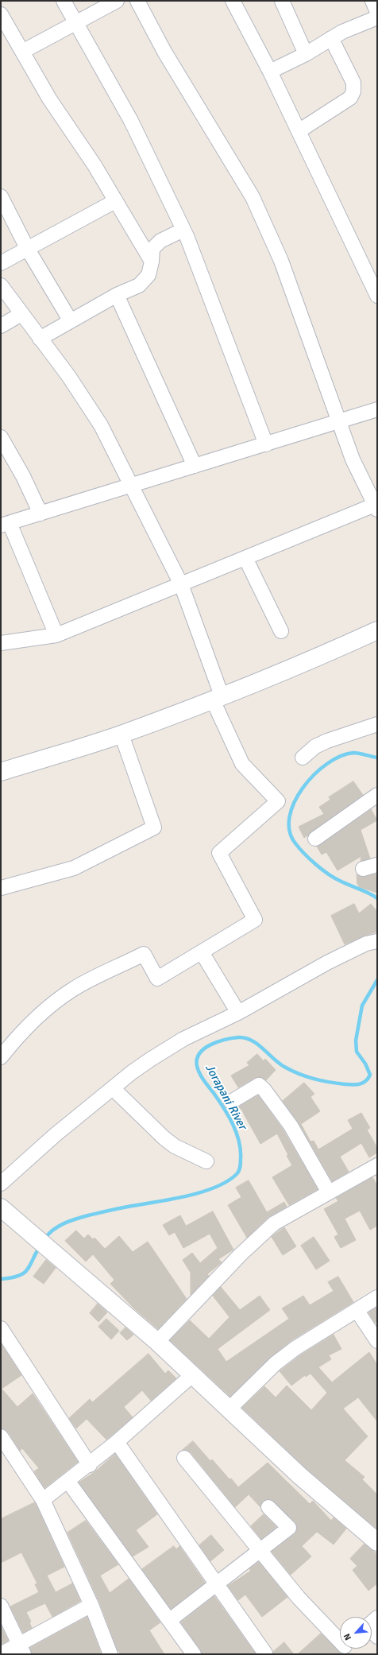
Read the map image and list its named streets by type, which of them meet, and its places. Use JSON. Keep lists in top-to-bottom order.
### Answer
{
  "water": ["Jorapani River"],
  "north": "bottom left"
}
